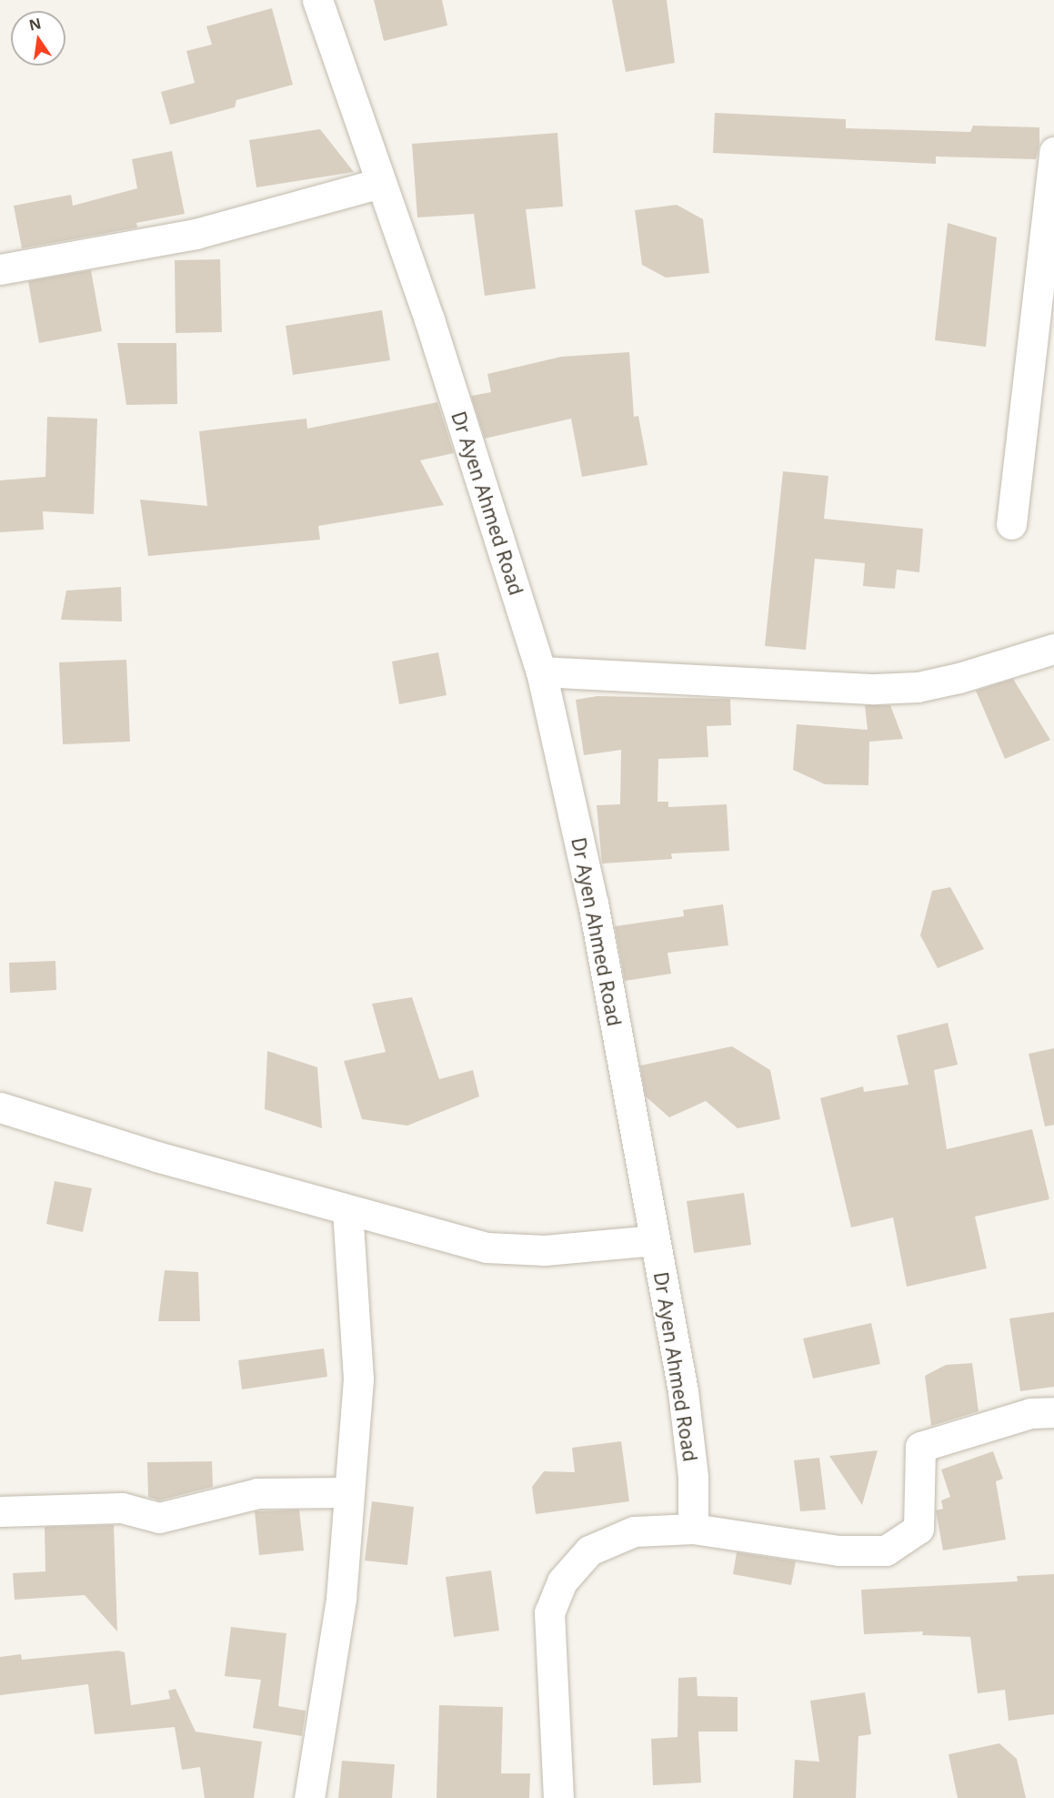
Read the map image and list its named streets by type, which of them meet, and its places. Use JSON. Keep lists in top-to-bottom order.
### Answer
{
  "streets": {
    "street": ["Dr Ayen Ahmed Road"]
  },
  "north": "top"
}
